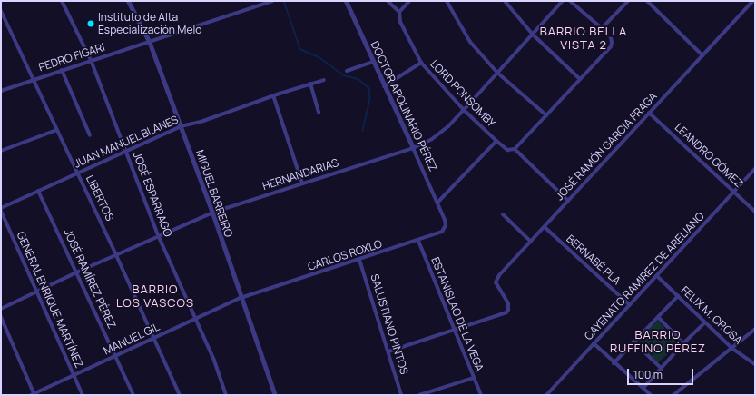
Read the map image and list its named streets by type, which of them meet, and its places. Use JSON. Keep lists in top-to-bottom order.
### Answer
{
  "streets": {
    "street": [
      "PEDRO FIGARI",
      "LORD PONSOMBY",
      "DOCTOR APOLINARIO PÉREZ",
      "JUAN MANUEL BLANES",
      "JOSÉ RAMÓN GARCIA FRAGA",
      "LEANDRO GÓMEZ",
      "HERNANDARIAS",
      "MIGUEL BARREIRO",
      "JOSÉ ESPARRAGO",
      "LIBERTOS",
      "CARLOS ROXLO",
      "BERNABÉ PLA",
      "CAYENATO RAMIREZ DE ARELIANO",
      "JOSÉ RAMÍREZ PÉREZ",
      "GENERAL ENRIQUE MARTÍNEZ",
      "ESTANISLAO DE LA VEGA",
      "FELIX M. CROSA",
      "SALUSTIANO PINTOS",
      "MANUEL GIL"
    ]
  },
  "crossings": [
    ["PEDRO FIGARI", "MIGUEL BARREIRO"],
    ["PEDRO FIGARI", "JOSÉ ESPARRAGO"],
    ["PEDRO FIGARI", "LIBERTOS"],
    ["LORD PONSOMBY", "HERNANDARIAS"],
    ["DOCTOR APOLINARIO PÉREZ", "HERNANDARIAS"],
    ["DOCTOR APOLINARIO PÉREZ", "CARLOS ROXLO"],
    ["JUAN MANUEL BLANES", "MIGUEL BARREIRO"],
    ["JUAN MANUEL BLANES", "JOSÉ ESPARRAGO"],
    ["JUAN MANUEL BLANES", "LIBERTOS"],
    ["JUAN MANUEL BLANES", "JOSÉ RAMÍREZ PÉREZ"],
    ["JUAN MANUEL BLANES", "GENERAL ENRIQUE MARTÍNEZ"],
    ["JOSÉ RAMÓN GARCIA FRAGA", "LEANDRO GÓMEZ"],
    ["JOSÉ RAMÓN GARCIA FRAGA", "BERNABÉ PLA"],
    ["JOSÉ RAMÓN GARCIA FRAGA", "ESTANISLAO DE LA VEGA"],
    ["LEANDRO GÓMEZ", "CAYENATO RAMIREZ DE ARELIANO"],
    ["HERNANDARIAS", "MIGUEL BARREIRO"],
    ["HERNANDARIAS", "JOSÉ ESPARRAGO"],
    ["HERNANDARIAS", "LIBERTOS"],
    ["HERNANDARIAS", "JOSÉ RAMÍREZ PÉREZ"],
    ["HERNANDARIAS", "GENERAL ENRIQUE MARTÍNEZ"],
    ["MIGUEL BARREIRO", "CARLOS ROXLO"],
    ["MIGUEL BARREIRO", "MANUEL GIL"],
    ["JOSÉ ESPARRAGO", "MANUEL GIL"],
    ["LIBERTOS", "MANUEL GIL"],
    ["CARLOS ROXLO", "ESTANISLAO DE LA VEGA"],
    ["CARLOS ROXLO", "SALUSTIANO PINTOS"],
    ["CARLOS ROXLO", "MANUEL GIL"],
    ["BERNABÉ PLA", "CAYENATO RAMIREZ DE ARELIANO"],
    ["CAYENATO RAMIREZ DE ARELIANO", "FELIX M. CROSA"],
    ["JOSÉ RAMÍREZ PÉREZ", "MANUEL GIL"],
    ["GENERAL ENRIQUE MARTÍNEZ", "MANUEL GIL"]
  ],
  "districts": ["BARRIO BELLA VISTA 2", "BARRIO LOS VASCOS", "BARRIO RUFFINO PÉREZ"],
  "places": ["Instituto de Alta Especialización Melo"],
  "scale_bar": "100 m"
}
